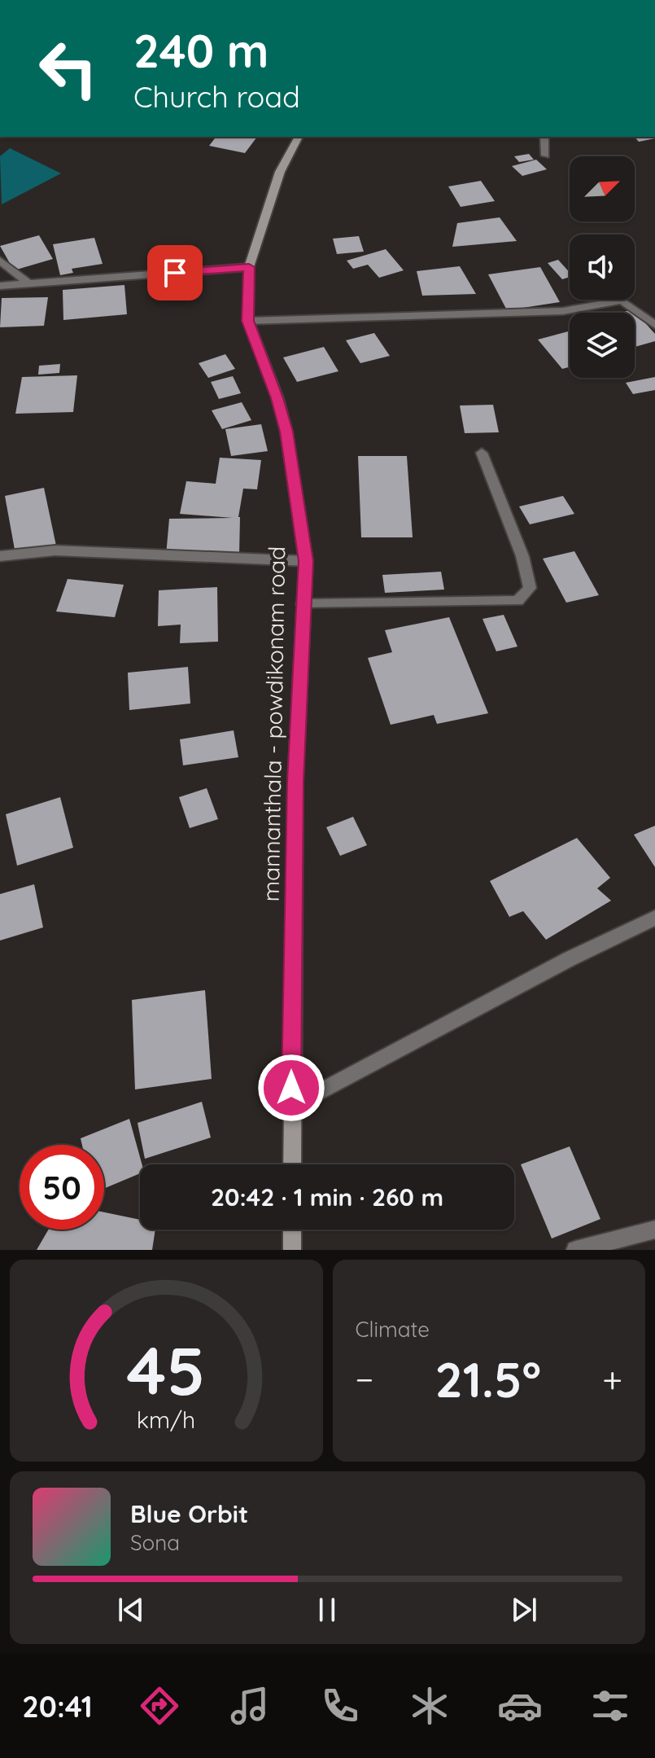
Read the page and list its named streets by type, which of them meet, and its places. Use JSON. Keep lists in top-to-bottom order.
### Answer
{
  "streets": {
    "main road": ["mannanthala - powdikonam road"]
  },
  "north": "top right",
  "page": {
    "turn": ["240 m", "Church road"],
    "limit": "50",
    "trip": "20:42 · 1 min · 260 m",
    "tile": "Climate",
    "heat": ["−", "21.5°", "+"],
    "song": ["Blue Orbit", "Sona"],
    "tabs": "20:41",
    "gauge": ["45", "km/h"]
  }
}
